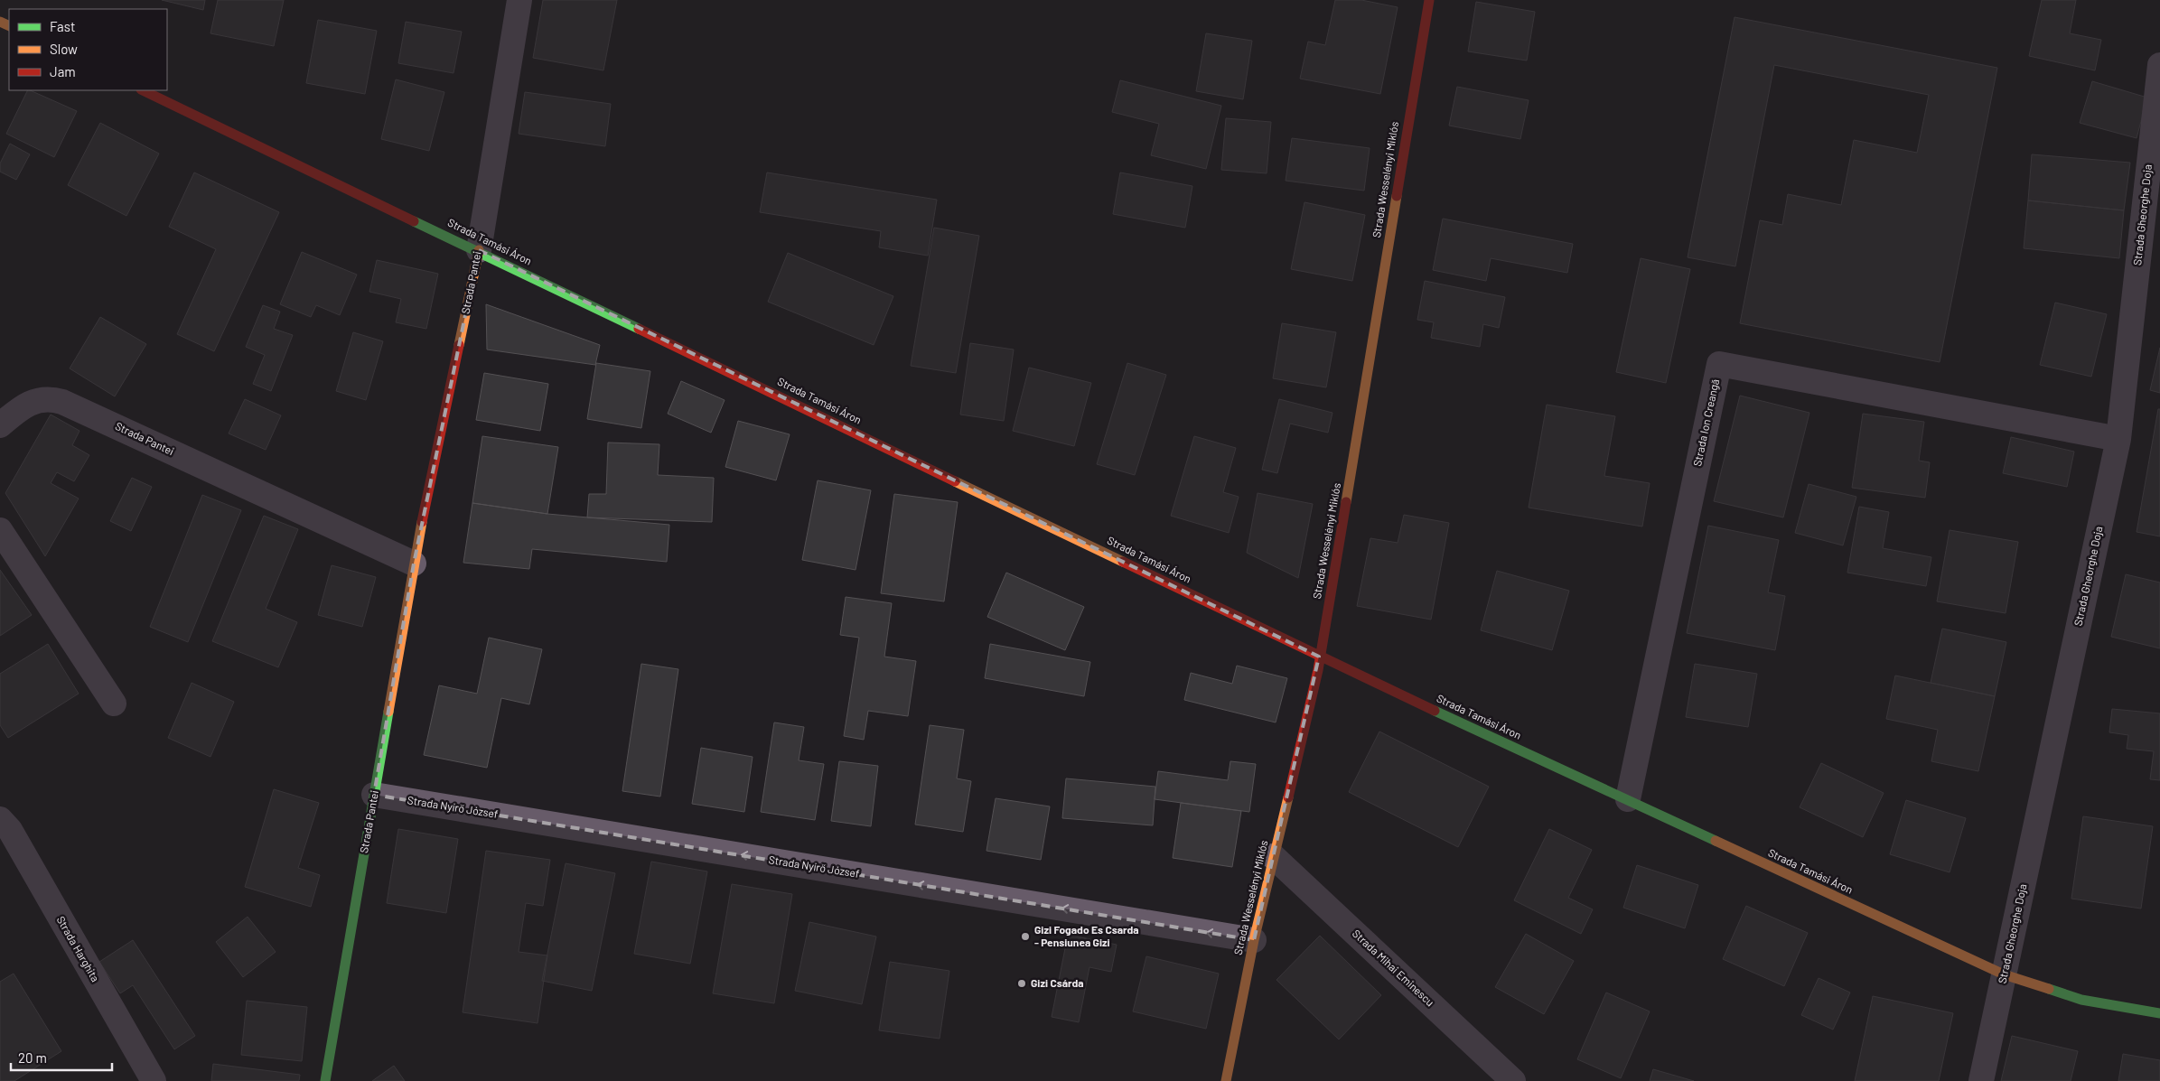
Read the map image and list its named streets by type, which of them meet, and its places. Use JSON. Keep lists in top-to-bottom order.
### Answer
{
  "streets": {
    "main road": ["Strada Wesselényi Miklós", "Strada Tamási Áron", "Strada Pantei"],
    "street": [
      "Strada Gheorghe Doja",
      "Strada Ion Creangă",
      "Strada Nyírő József",
      "Strada Harghita",
      "Strada Mihai Eminescu"
    ]
  },
  "crossings": [
    ["Strada Wesselényi Miklós", "Strada Tamási Áron"],
    ["Strada Wesselényi Miklós", "Strada Nyírő József"],
    ["Strada Wesselényi Miklós", "Strada Mihai Eminescu"],
    ["Strada Gheorghe Doja", "Strada Tamási Áron"],
    ["Strada Gheorghe Doja", "Strada Ion Creangă"],
    ["Strada Tamási Áron", "Strada Pantei"],
    ["Strada Tamási Áron", "Strada Ion Creangă"],
    ["Strada Pantei", "Strada Nyírő József"]
  ],
  "one_way": ["Strada Nyírő József"],
  "places": ["Gizi Fogado Es Csarda - Pensiunea Gizi", "Gizi Csárda"],
  "legend": ["Fast", "Slow", "Jam"],
  "scale_bar": "20 m"
}
